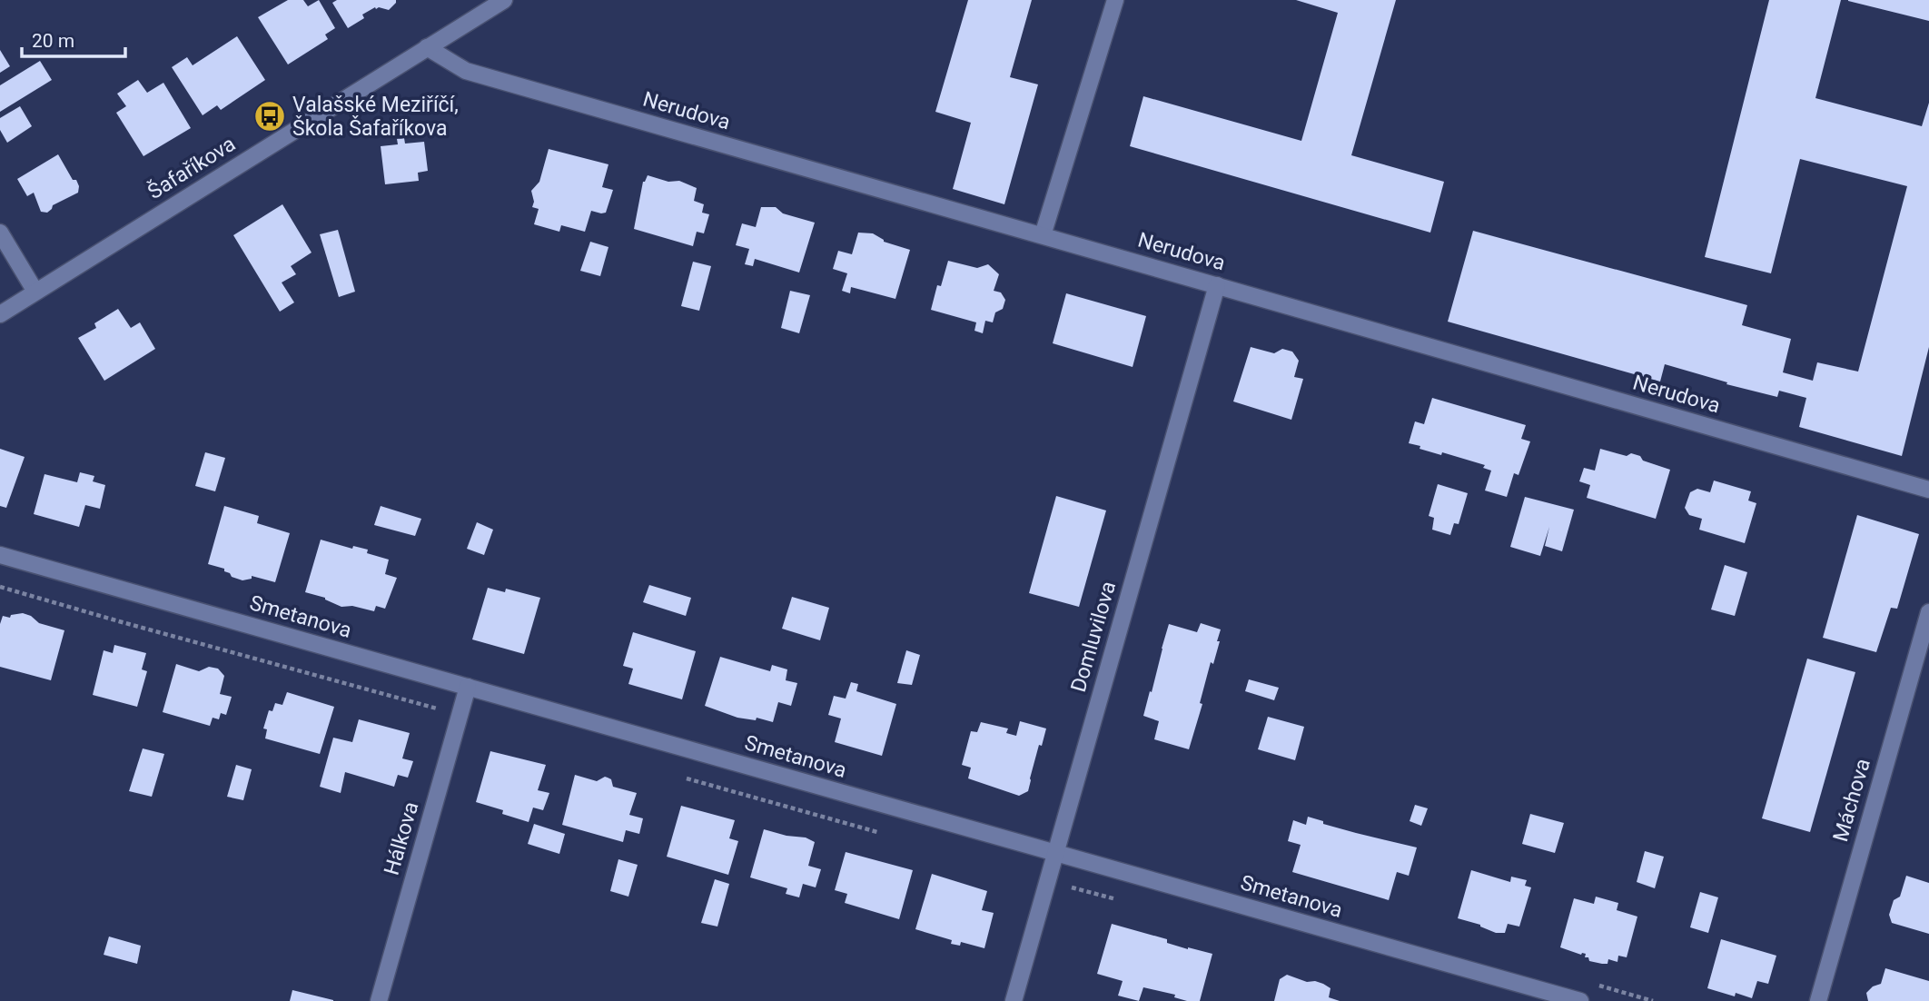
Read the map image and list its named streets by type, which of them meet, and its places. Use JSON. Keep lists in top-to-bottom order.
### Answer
{
  "streets": {
    "street": [
      "Nerudova",
      "Šafaříkova",
      "Smetanova",
      "Domluvilova",
      "Máchova",
      "Hálkova"
    ]
  },
  "crossings": [
    ["Nerudova", "Šafaříkova"],
    ["Nerudova", "Domluvilova"],
    ["Smetanova", "Domluvilova"],
    ["Smetanova", "Hálkova"]
  ],
  "places": {
    "bus stop": ["Valašské Meziříčí, Škola Šafaříkova"]
  },
  "scale_bar": "20 m"
}
